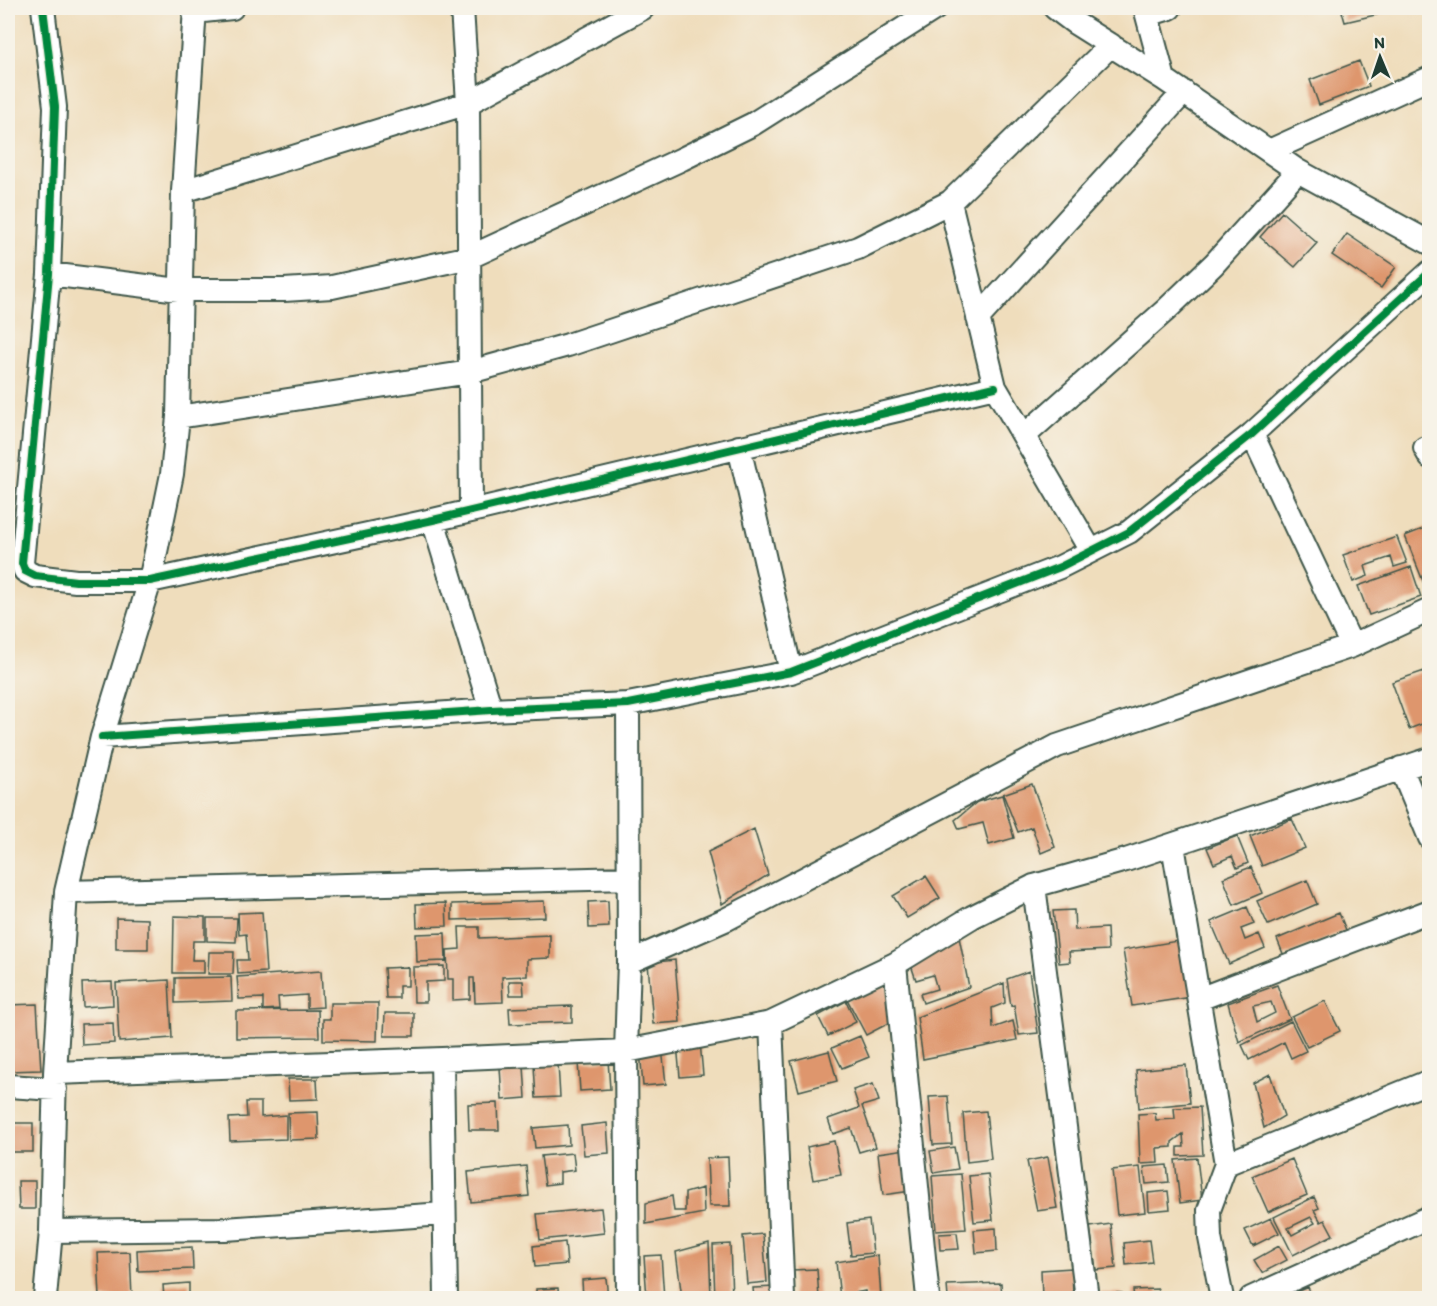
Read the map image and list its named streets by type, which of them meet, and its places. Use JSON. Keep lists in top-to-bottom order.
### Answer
{
  "north": "top"
}
